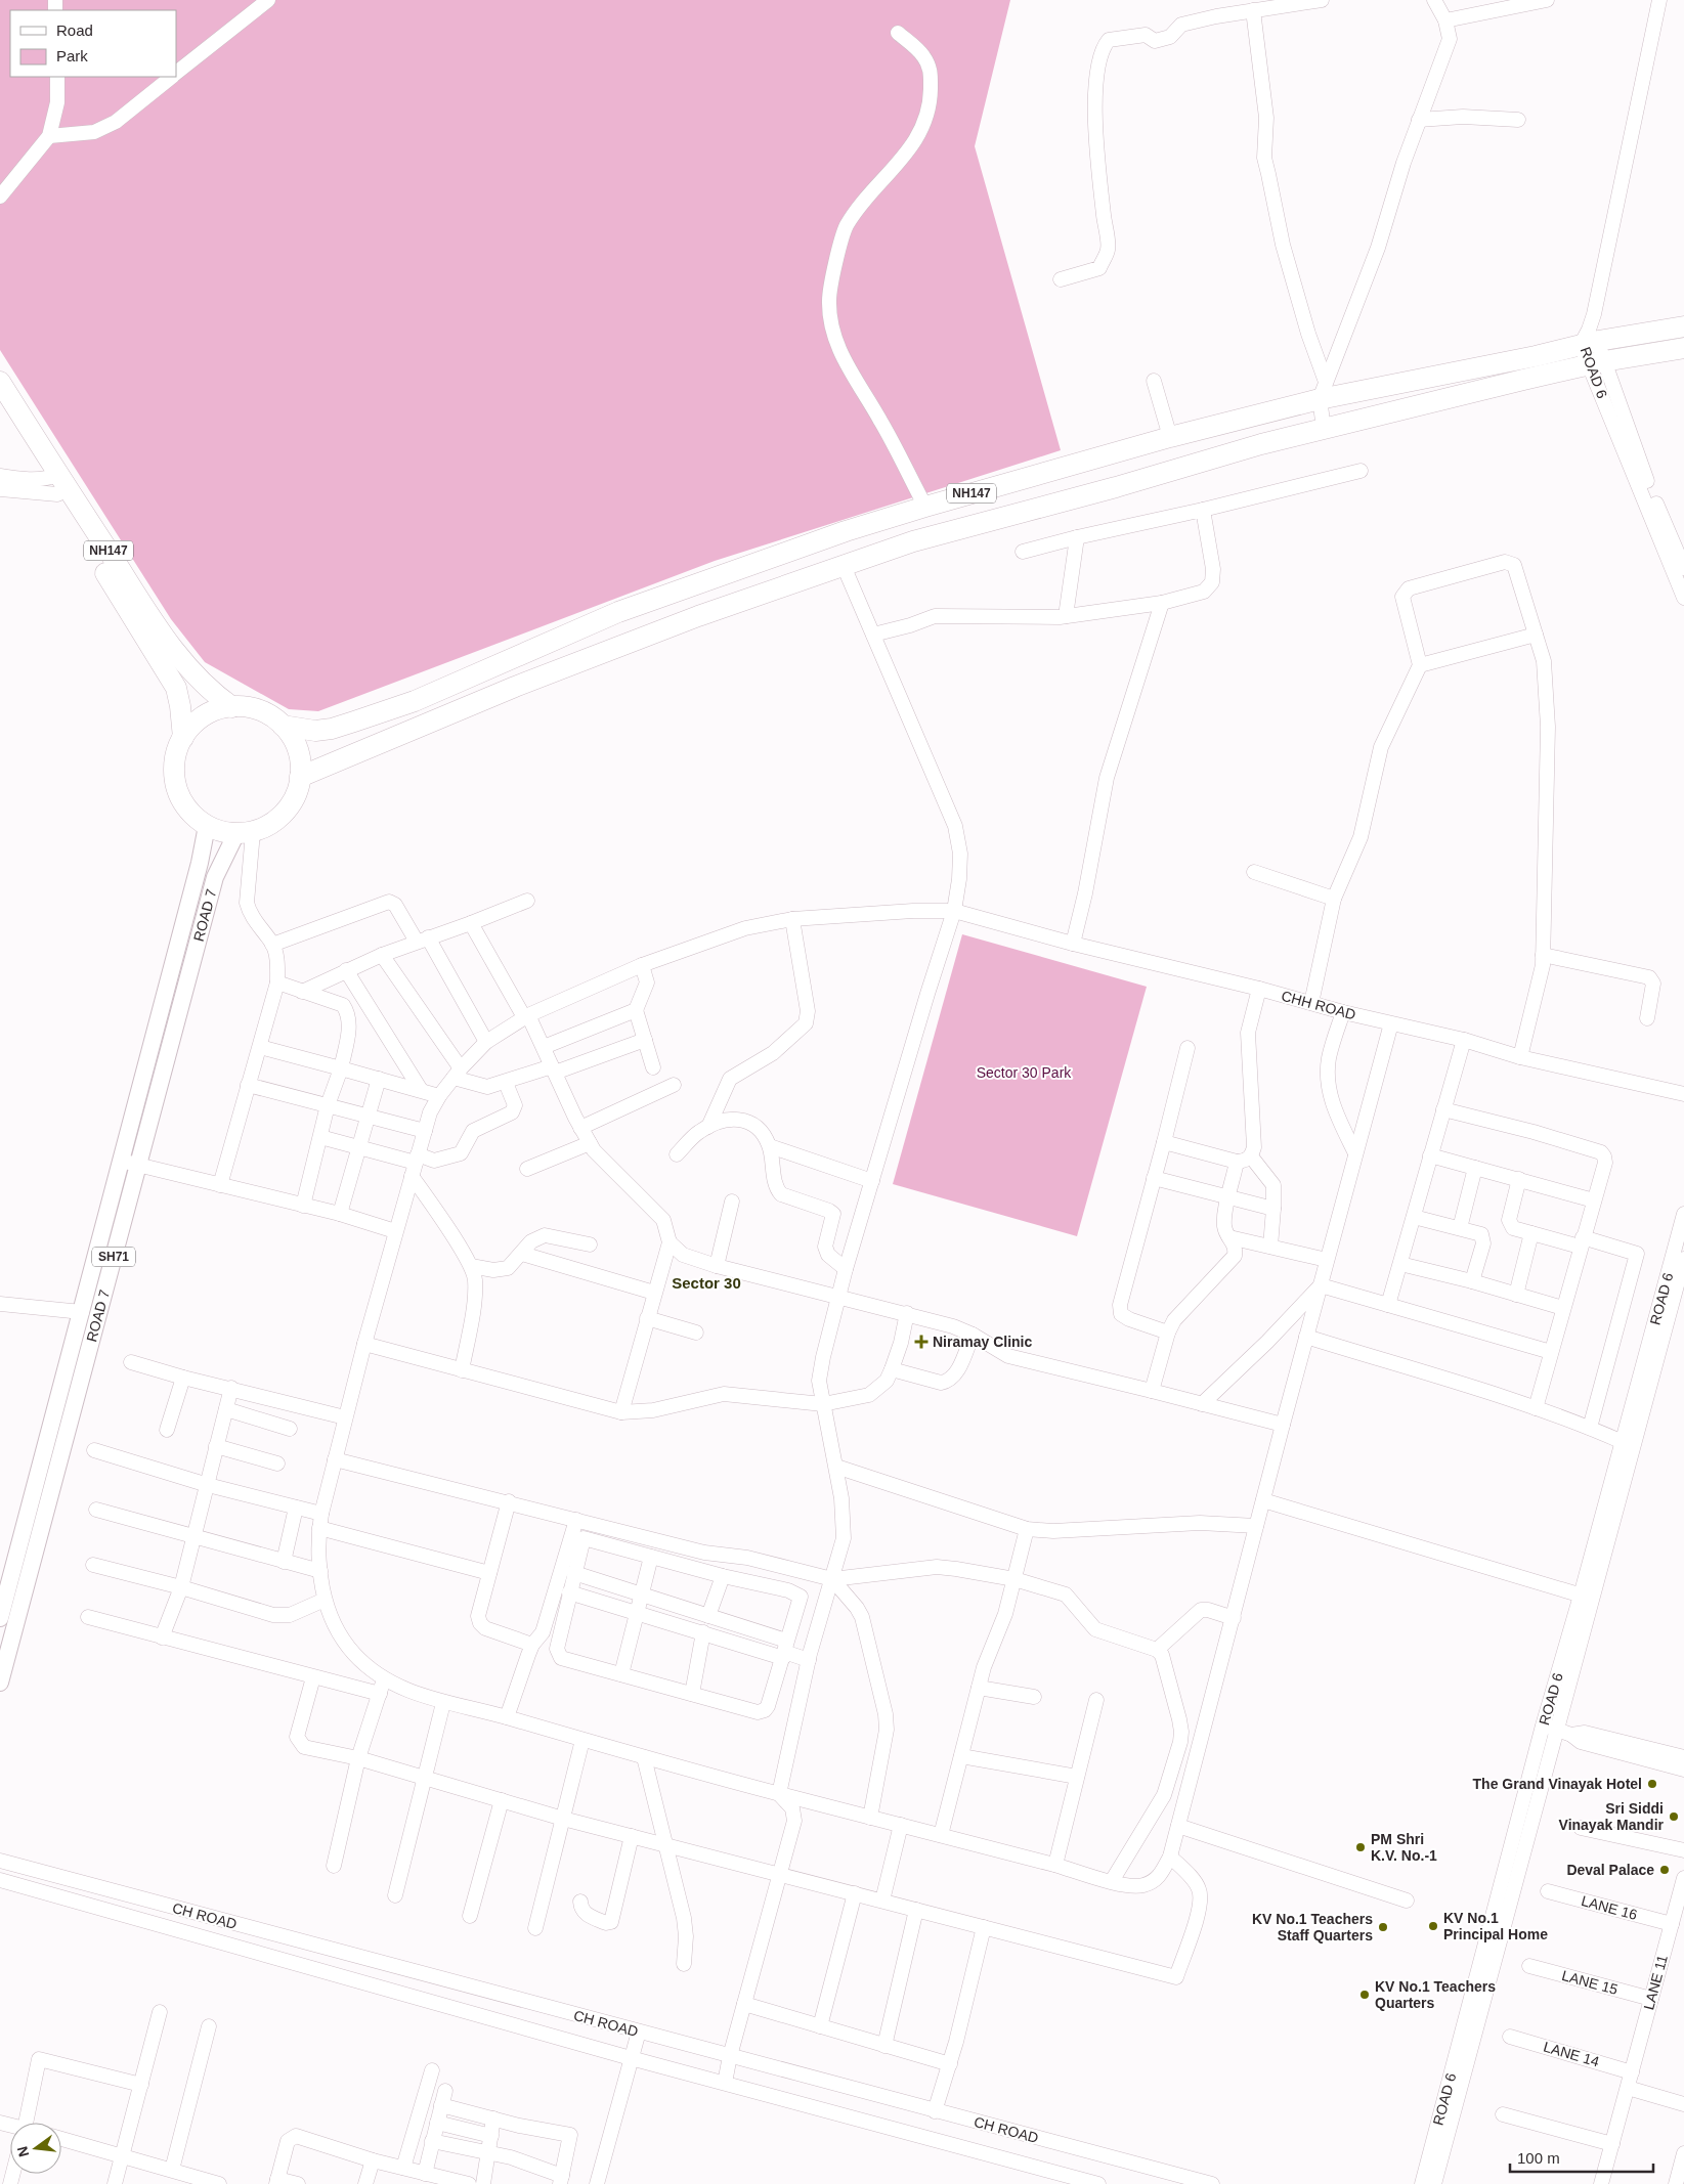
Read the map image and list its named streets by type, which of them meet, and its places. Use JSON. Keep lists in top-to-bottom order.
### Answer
{
  "streets": {
    "highway": ["NH147"],
    "main road": ["ROAD 7", "SH71"],
    "street": [
      "ROAD 6",
      "CHH ROAD",
      "LANE 16",
      "CH ROAD",
      "LANE 15",
      "LANE 11",
      "LANE 14"
    ]
  },
  "crossings": [
    ["ROAD 6", "NH147"],
    ["NH147", "ROAD 7"],
    ["LANE 16", "LANE 11"],
    ["LANE 15", "LANE 11"],
    ["LANE 11", "LANE 14"]
  ],
  "districts": ["Sector 30"],
  "parks": ["Sector 30 Park"],
  "places": {
    "health": ["Niramay Clinic"],
    "other": [
      "The Grand Vinayak Hotel",
      "Sri Siddi Vinayak Mandir",
      "PM Shri K.V. No.-1",
      "Deval Palace",
      "KV No.1 Principal Home",
      "KV No.1 Teachers Staff Quarters",
      "KV No.1 Teachers Quarters"
    ]
  },
  "legend": ["Road", "Park"],
  "scale_bar": "100 m",
  "north": "left"
}
